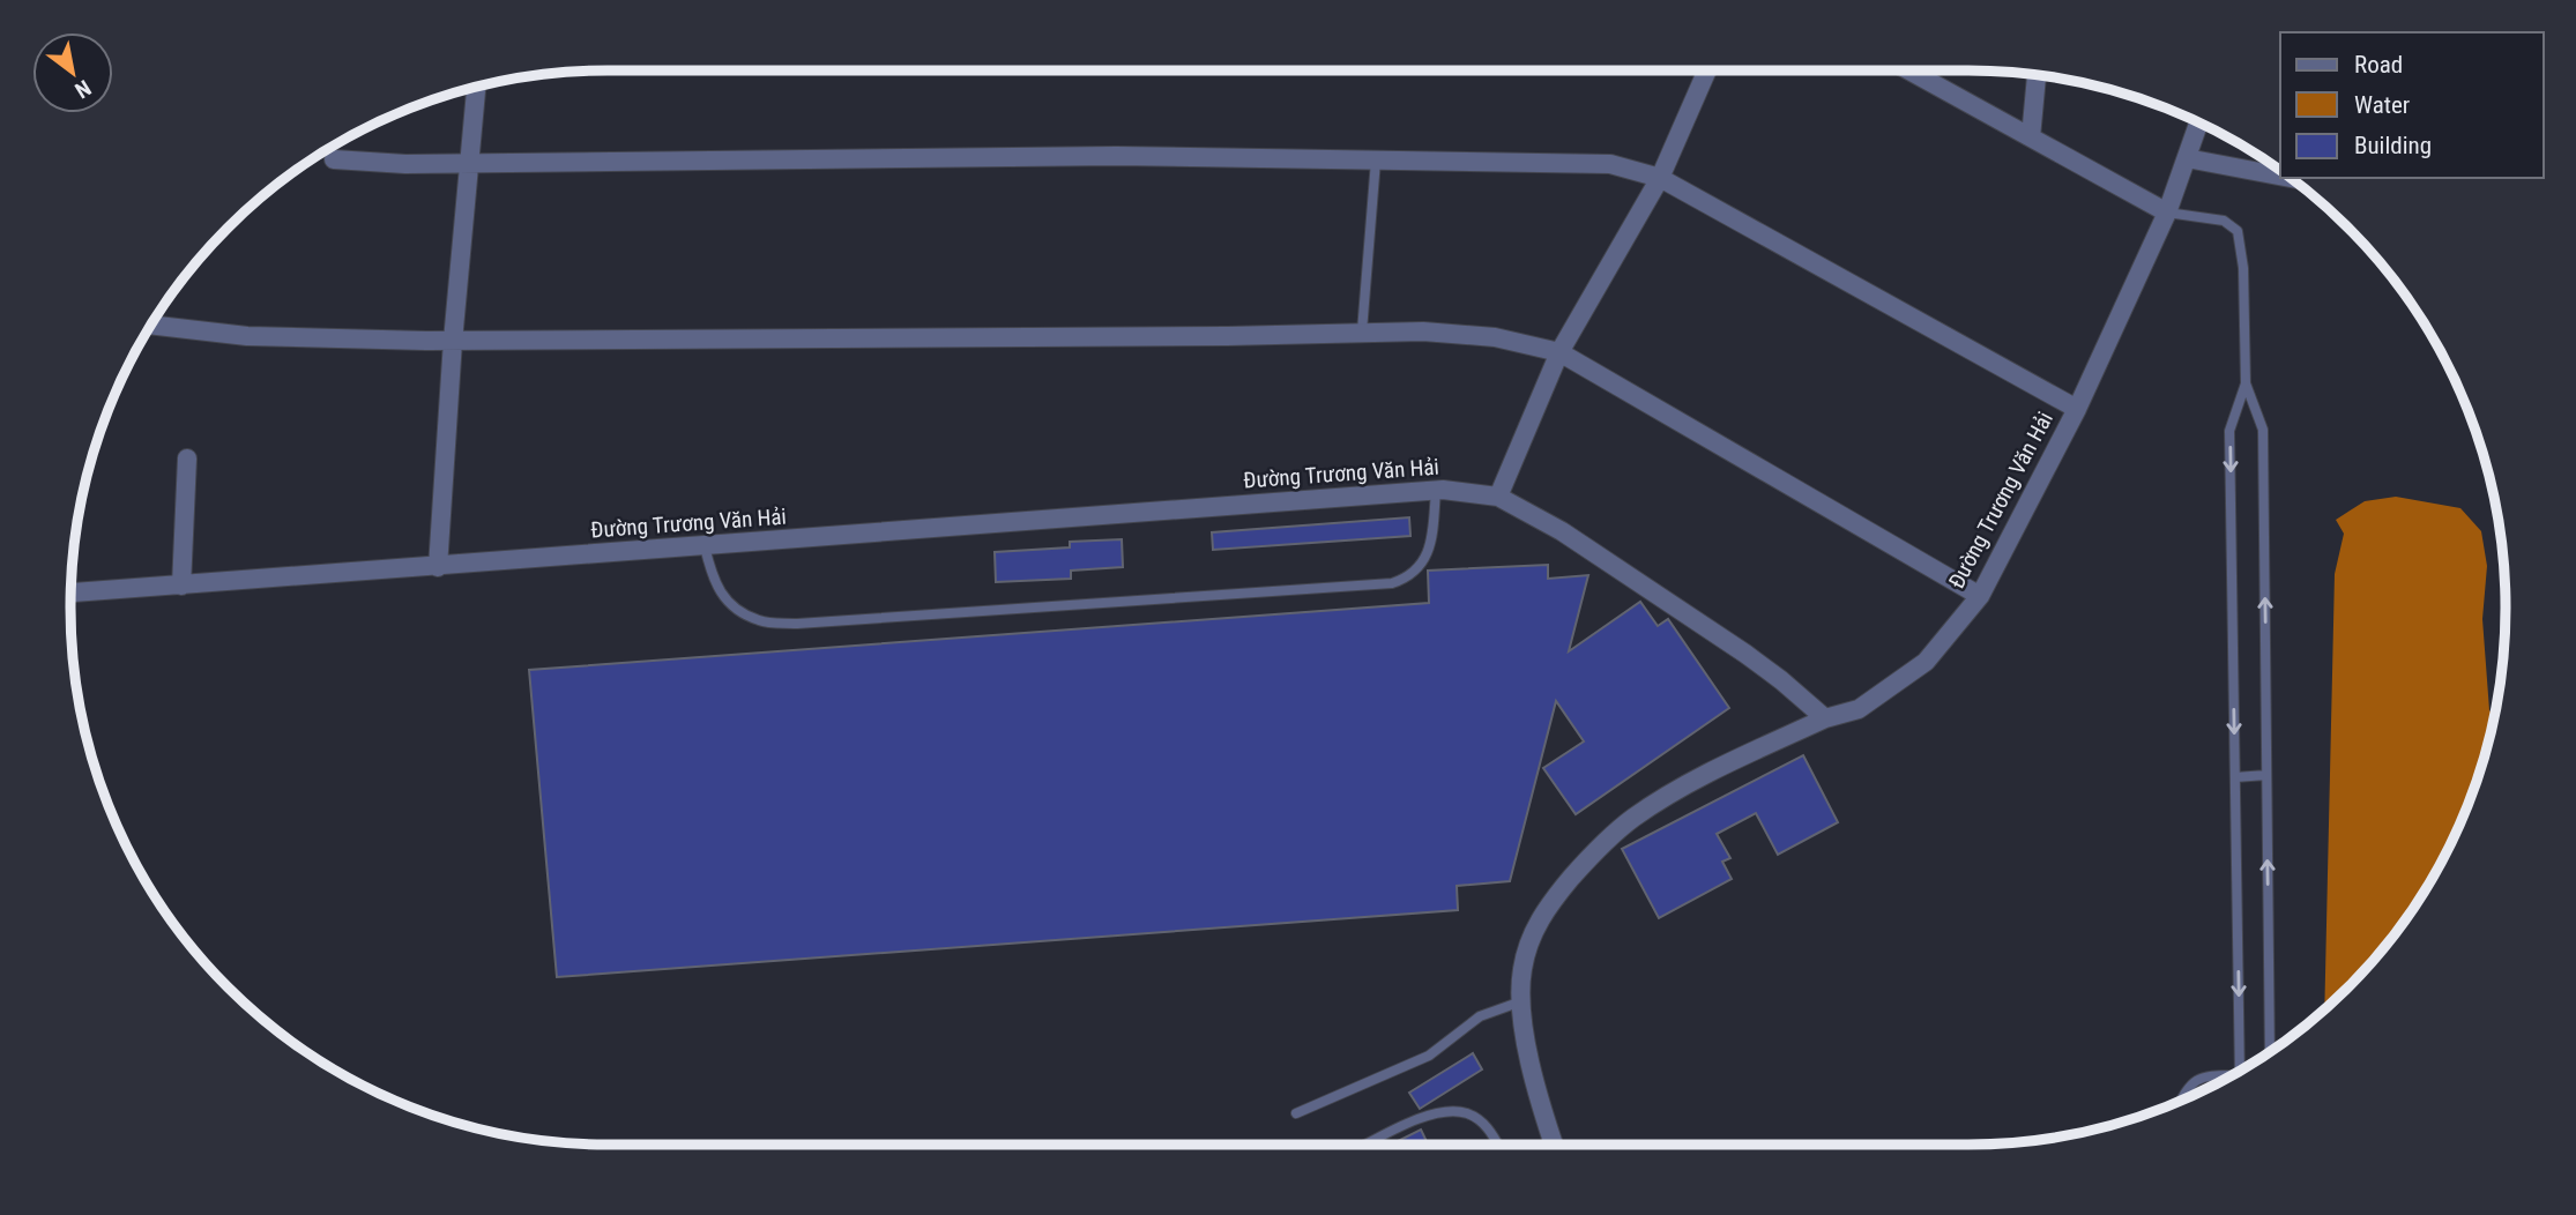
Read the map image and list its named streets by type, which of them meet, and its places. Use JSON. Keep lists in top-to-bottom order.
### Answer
{
  "streets": {
    "street": ["Đường Trương Văn Hải"]
  },
  "legend": ["Road", "Water", "Building"],
  "north": "bottom right"
}
